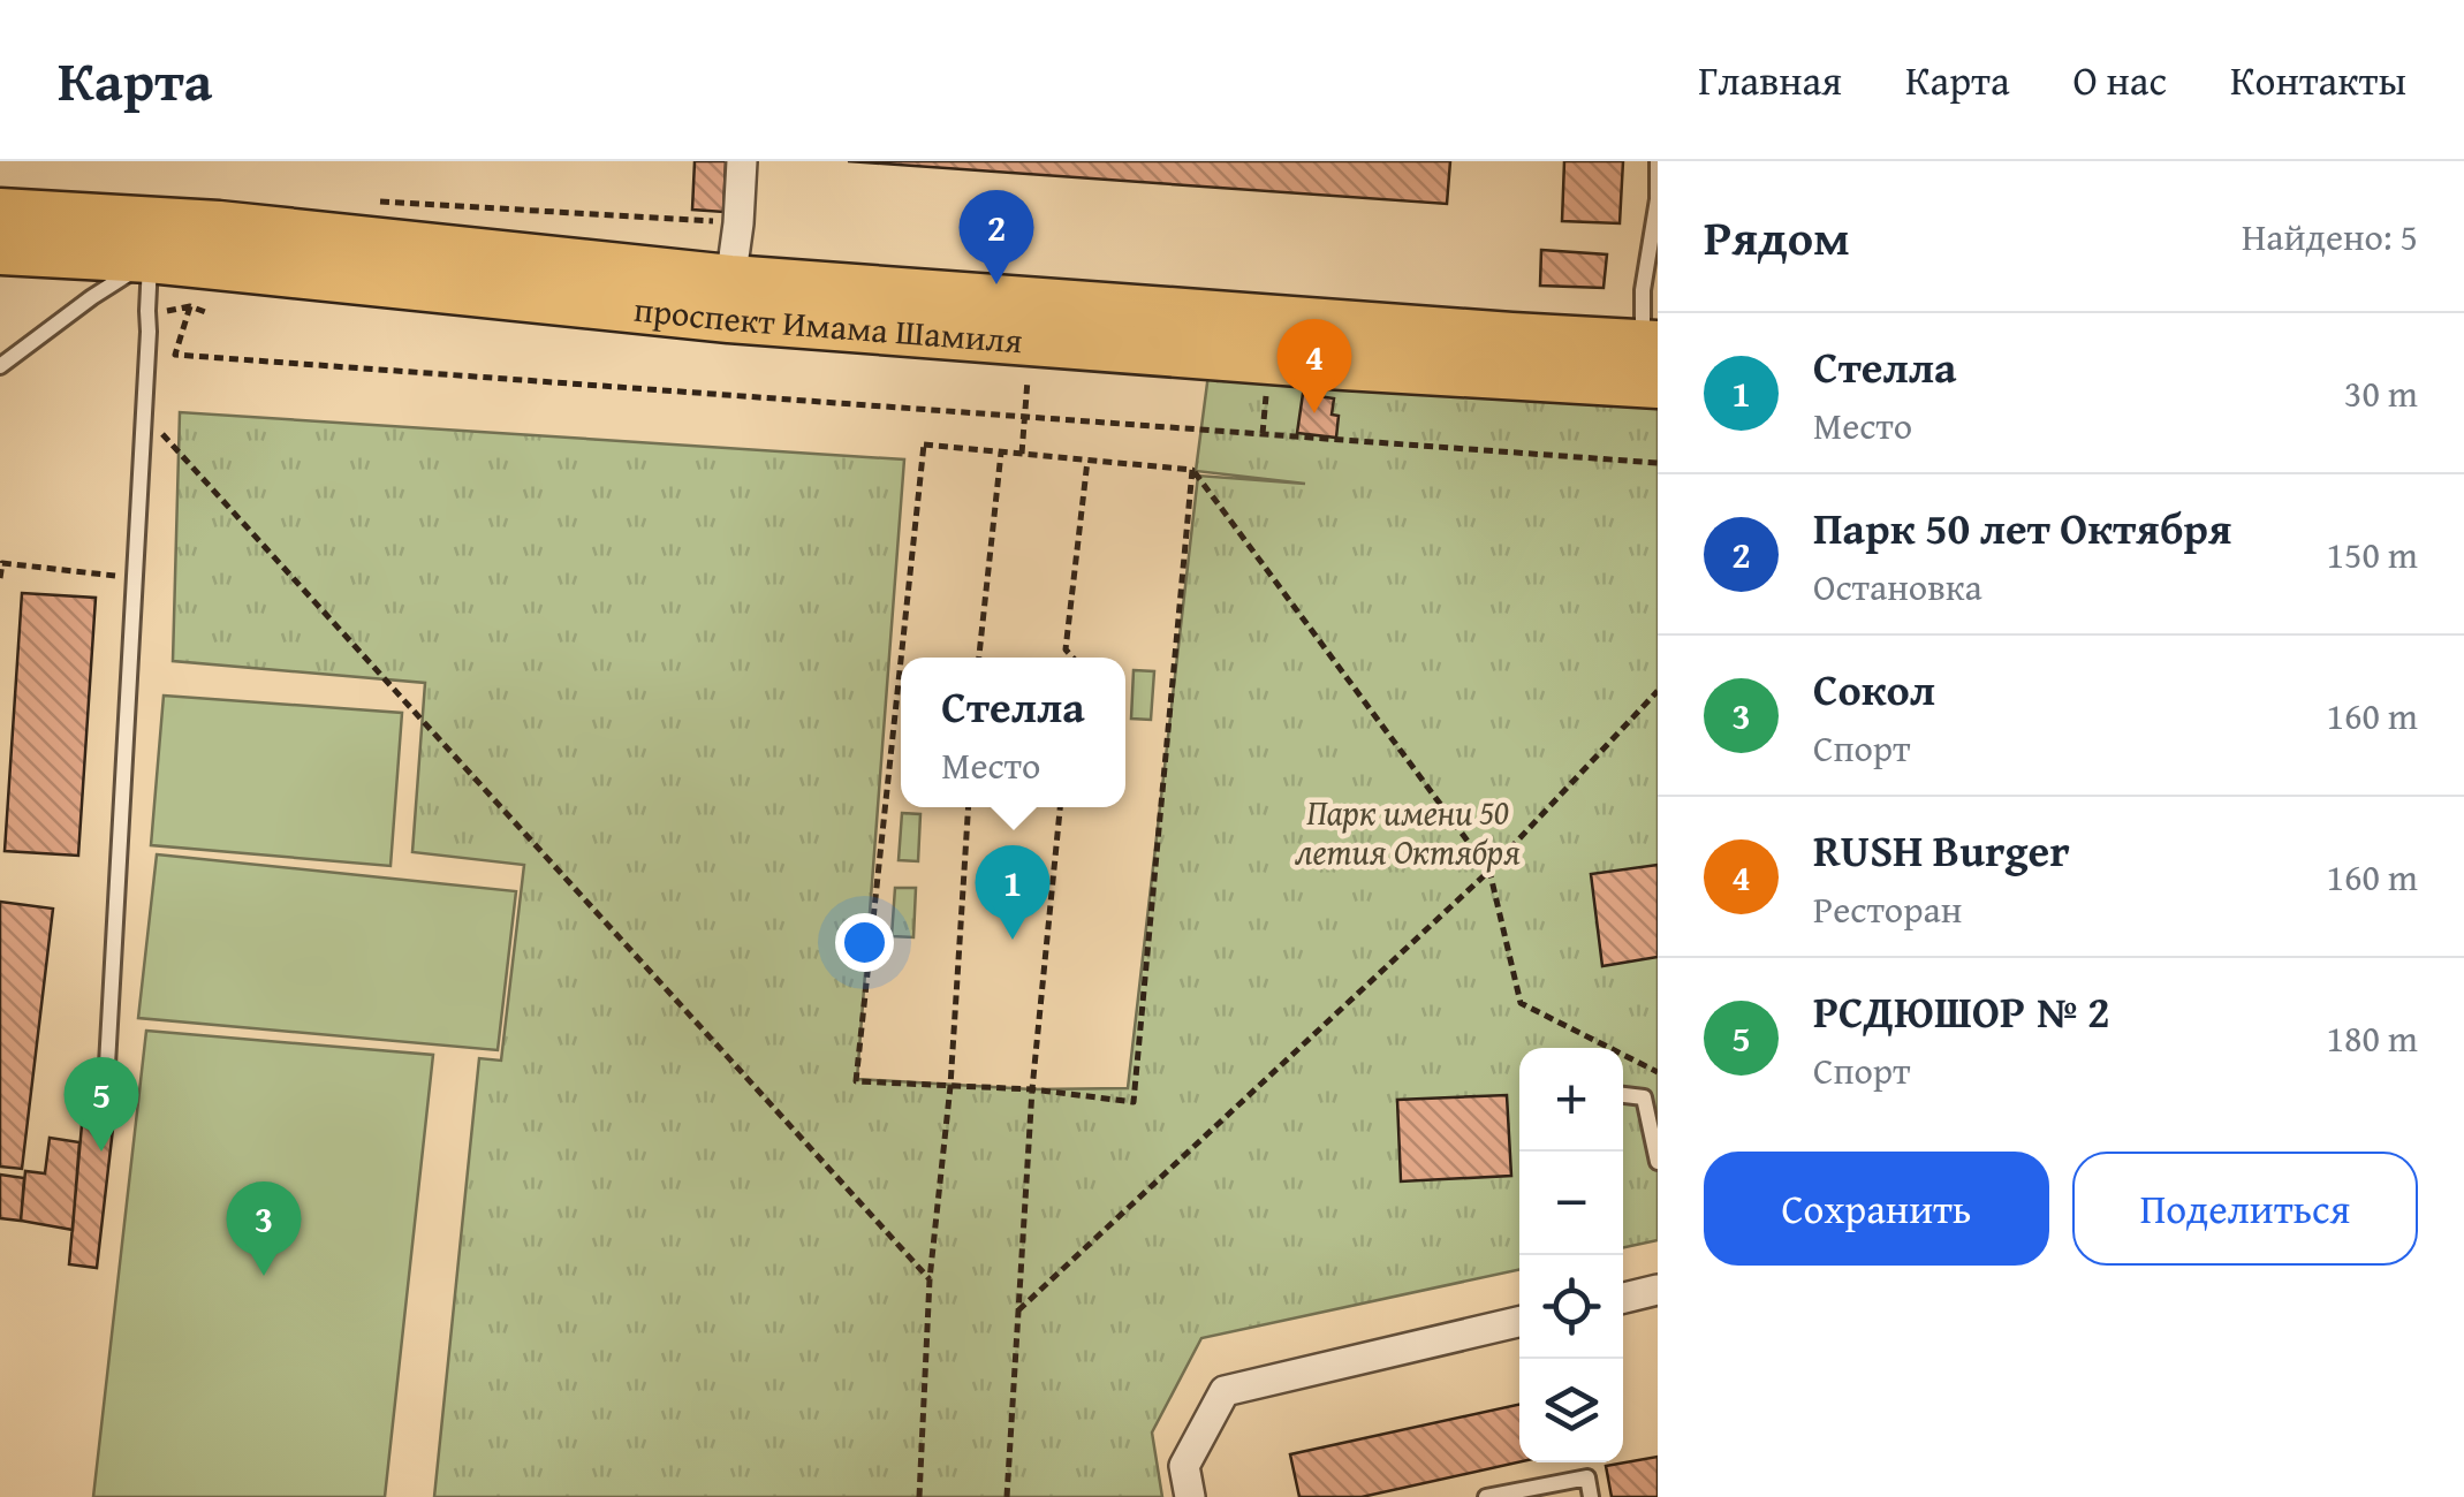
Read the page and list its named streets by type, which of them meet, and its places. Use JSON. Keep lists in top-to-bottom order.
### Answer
{
  "streets": {
    "main road": ["проспект Имама Шамиля"]
  },
  "parks": ["Парк имени 50 летия Октября"],
  "page": {
    "header": "Карта",
    "nav": [
      "Главная",
      "Карта",
      "О нас",
      "Контакты"
    ],
    "heading": ["Рядом", "Найдено: 5"],
    "pins": [
      "2",
      "4",
      "1",
      "5",
      "3"
    ],
    "list": [
      {
        "mark": "1",
        "name": "Стелла",
        "note": "Место",
        "value": "30 m"
      },
      {
        "mark": "2",
        "name": "Парк 50 лет Октября",
        "note": "Остановка",
        "value": "150 m"
      },
      {
        "mark": "3",
        "name": "Сокол",
        "note": "Спорт",
        "value": "160 m"
      },
      {
        "mark": "4",
        "name": "RUSH Burger",
        "note": "Ресторан",
        "value": "160 m"
      },
      {
        "mark": "5",
        "name": "РСДЮШОР № 2",
        "note": "Спорт",
        "value": "180 m"
      }
    ],
    "popup": ["Стелла", "Место"],
    "map_buttons": ["+", "−"],
    "buttons": ["Сохранить", "Поделиться"]
  }
}
